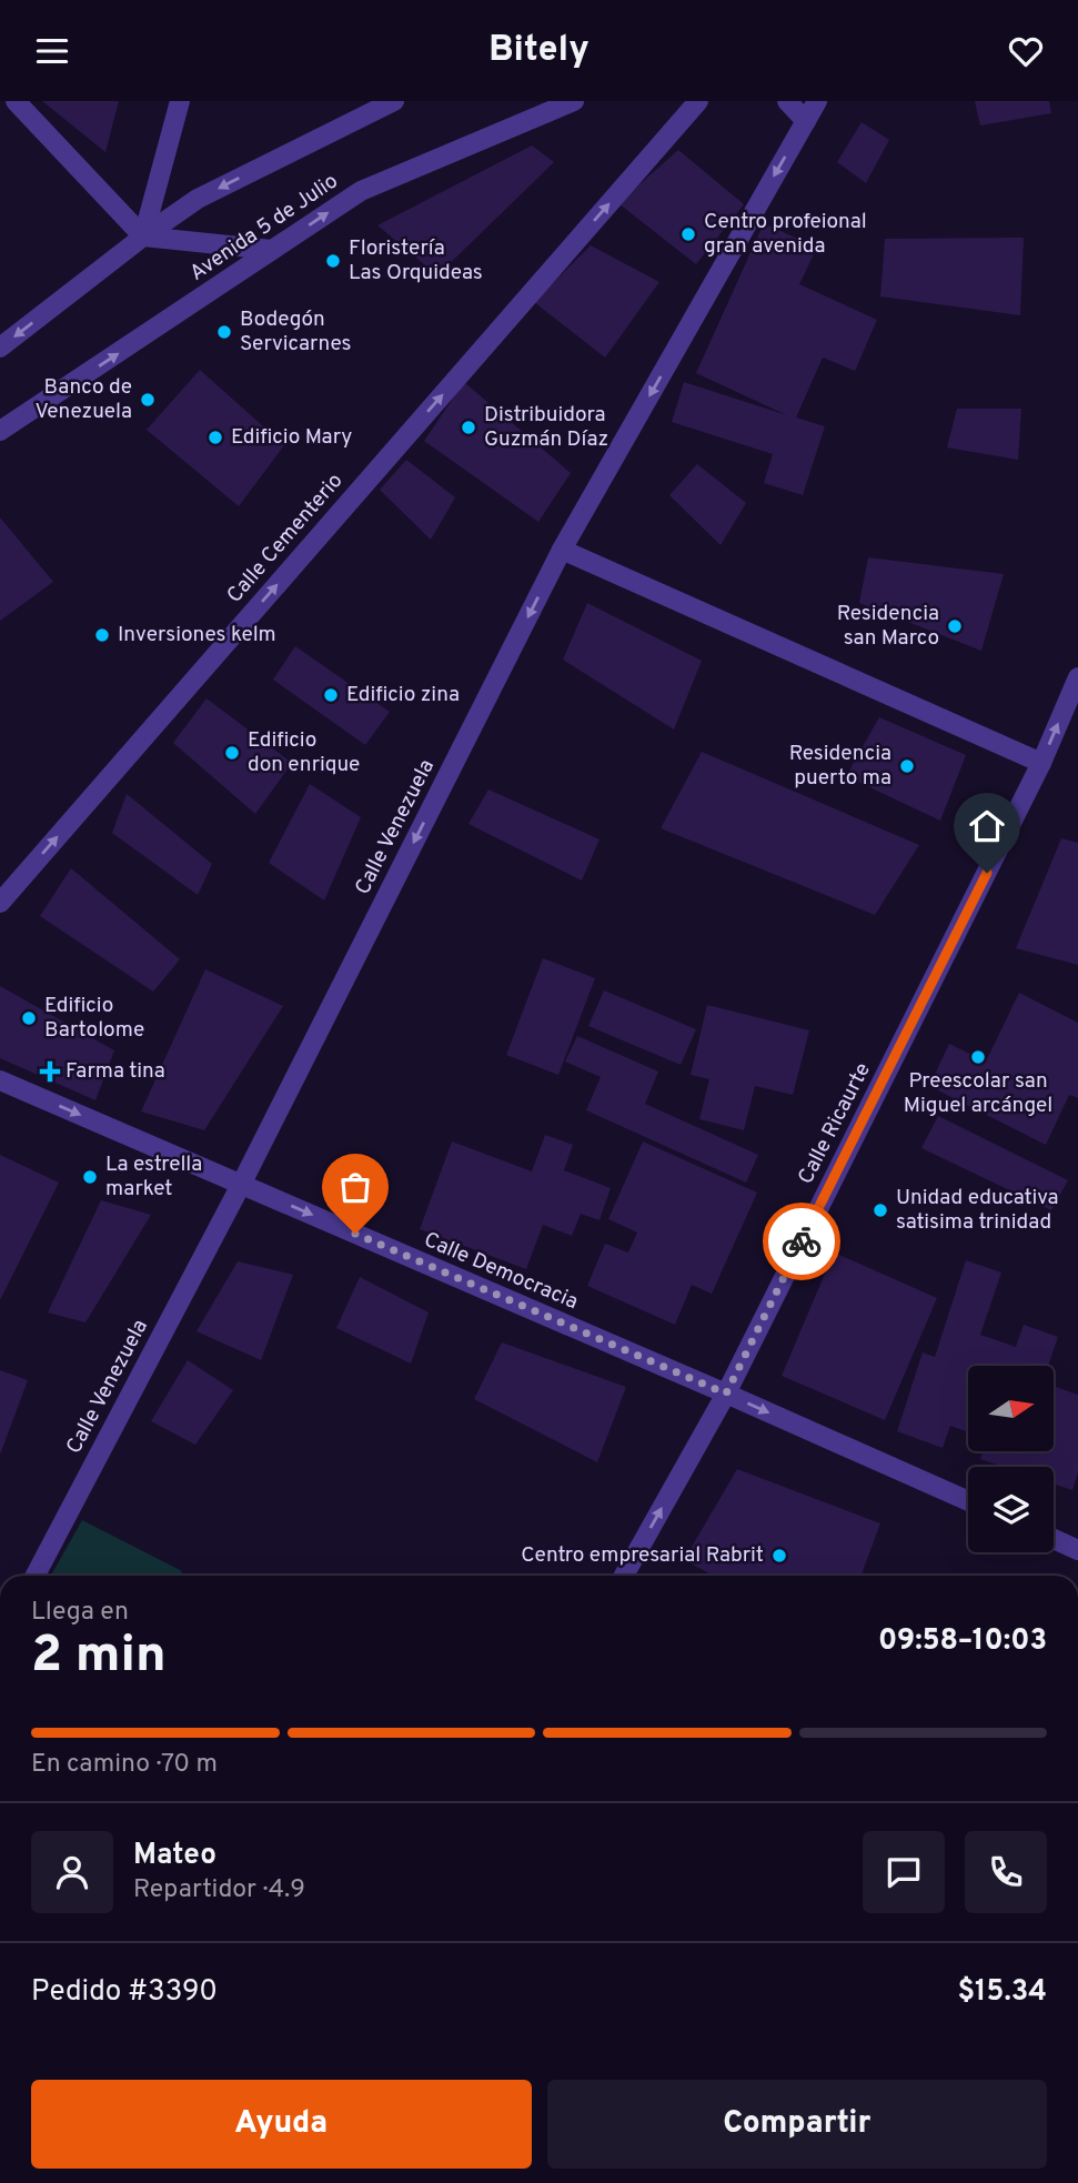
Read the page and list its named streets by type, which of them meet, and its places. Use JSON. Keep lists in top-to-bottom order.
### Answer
{
  "streets": {
    "street": [
      "Avenida 5 de Julio",
      "Calle Cementerio",
      "Calle Venezuela",
      "Calle Ricaurte",
      "Calle Democracia"
    ]
  },
  "crossings": [
    ["Calle Venezuela", "Calle Democracia"],
    ["Calle Ricaurte", "Calle Democracia"]
  ],
  "one_way": ["Calle Cementerio", "Calle Venezuela", "Calle Democracia"],
  "places": {
    "other": [
      "Centro profeional gran avenida",
      "Floristería Las Orquideas",
      "Bodegón Servicarnes",
      "Banco de Venezuela",
      "Distribuidora Guzmán Díaz",
      "Edificio Mary",
      "Residencia san Marco",
      "Inversiones kelm",
      "Edificio zina",
      "Edificio don enrique",
      "Residencia puerto ma",
      "Edificio Bartolome",
      "Preescolar san Miguel arcángel",
      "La estrella market",
      "Unidad educativa satisima trinidad",
      "Centro empresarial Rabrit"
    ],
    "health": ["Farma tina"]
  },
  "north": "right",
  "page": {
    "header": "Bitely",
    "heading": ["2 min", "Llega en", "09:58–10:03"],
    "panel": [
      "Mateo",
      "Repartidor · 4.9",
      "Pedido #3390",
      "$15.34"
    ],
    "bar": "En camino · 70 m",
    "buttons": ["Ayuda", "Compartir"]
  }
}
